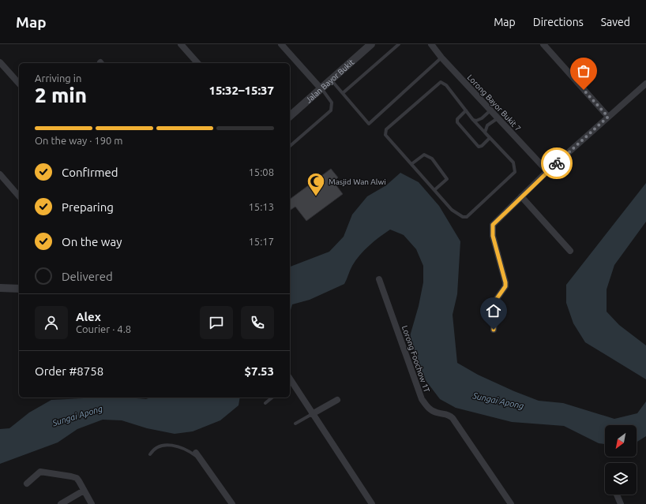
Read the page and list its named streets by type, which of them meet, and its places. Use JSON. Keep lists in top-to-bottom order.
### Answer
{
  "streets": {
    "street": ["Jalan Bayor Bukit", "Lorong Bayor Bukit 7", "Lorong Foochow 1T"]
  },
  "water": ["Sungai Apong"],
  "places": {
    "mosque": ["Masjid Wan Alwi"]
  },
  "north": "bottom left",
  "page": {
    "header": "Map",
    "nav": ["Map", "Directions", "Saved"],
    "heading": ["2 min", "Arriving in", "15:32–15:37"],
    "panel": [
      "Alex",
      "Courier · 4.8",
      "Order #8758",
      "$7.53"
    ],
    "bar": "On the way · 190 m",
    "list": [
      ["Confirmed", "15:08"],
      ["Preparing", "15:13"],
      ["On the way", "15:17"],
      "Delivered"
    ]
  }
}
